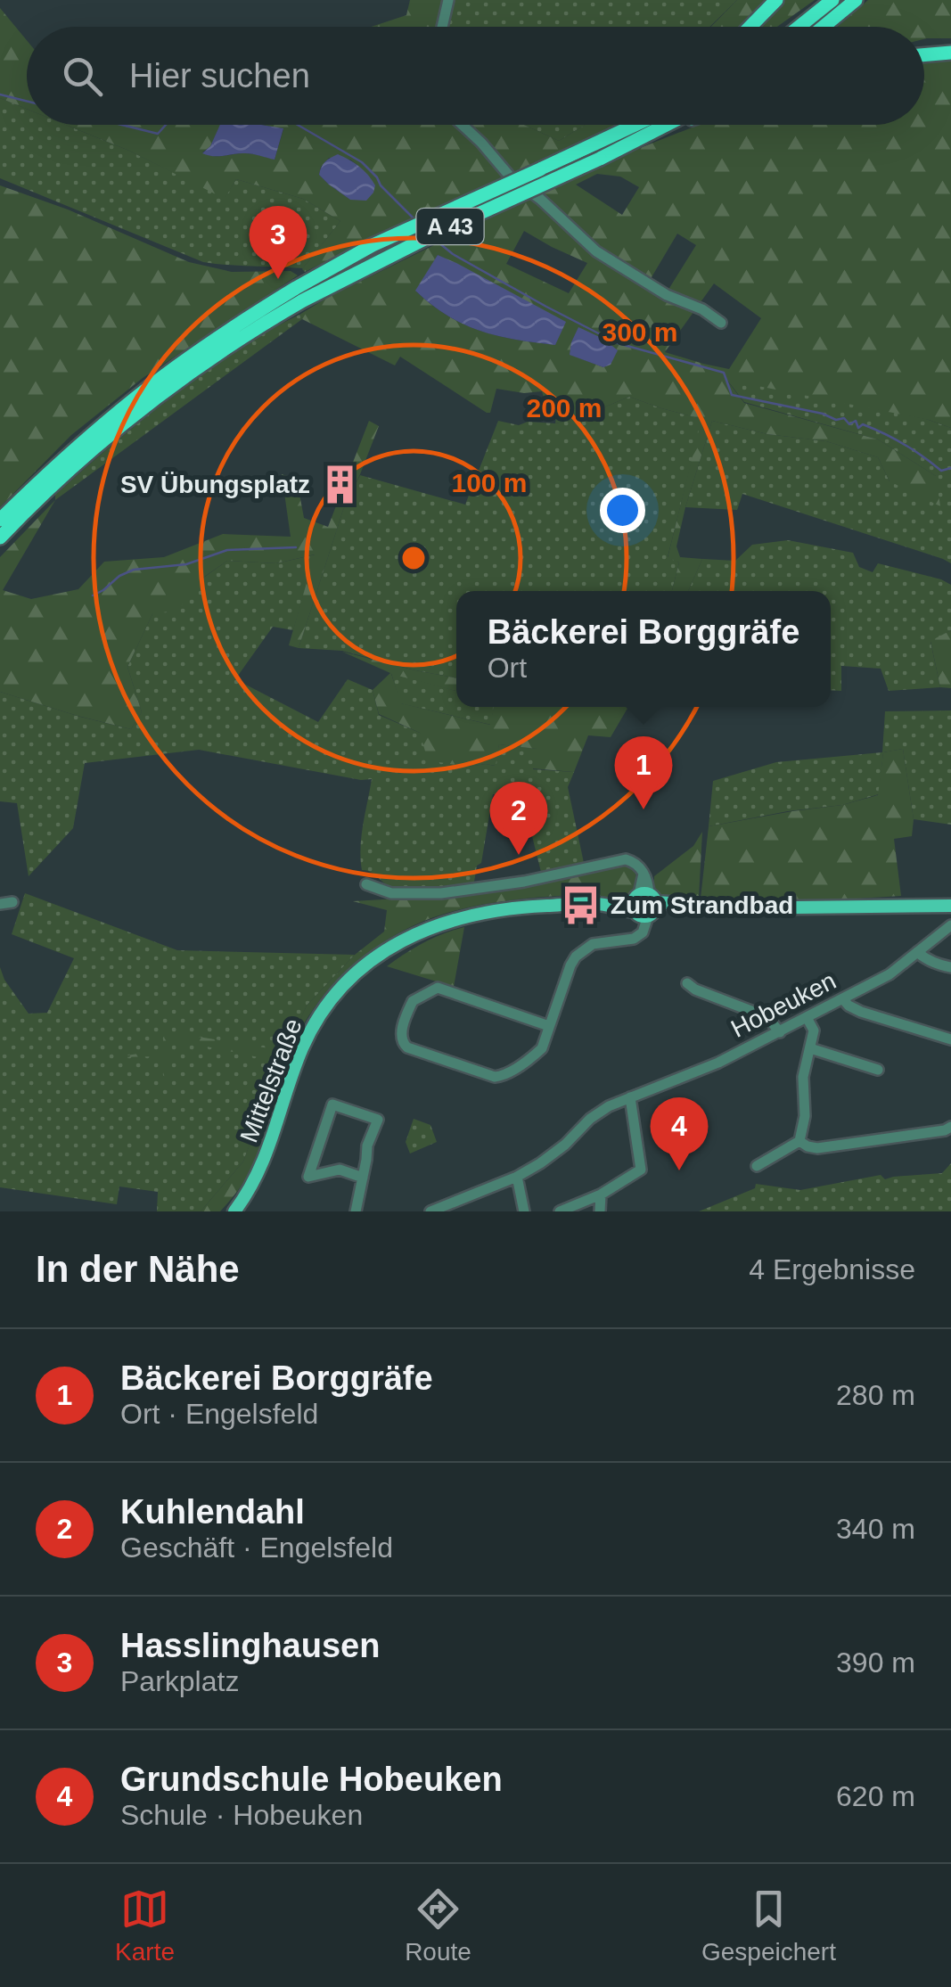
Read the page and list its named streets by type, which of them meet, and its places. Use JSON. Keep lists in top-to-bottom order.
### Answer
{
  "streets": {
    "highway": ["A 43"],
    "main road": ["Mittelstraße"],
    "street": ["Hobeuken"]
  },
  "places": {
    "building": ["SV Übungsplatz"],
    "bus stop": ["Zum Strandbad"]
  },
  "page": {
    "search": "Hier suchen",
    "pins": [
      "3",
      "1",
      "2",
      "4"
    ],
    "popup": ["Bäckerei Borggräfe", "Ort"],
    "heading": ["In der Nähe", "4 Ergebnisse"],
    "list": [
      {
        "mark": "1",
        "name": "Bäckerei Borggräfe",
        "note": "Ort · Engelsfeld",
        "value": "280 m"
      },
      {
        "mark": "2",
        "name": "Kuhlendahl",
        "note": "Geschäft · Engelsfeld",
        "value": "340 m"
      },
      {
        "mark": "3",
        "name": "Hasslinghausen",
        "note": "Parkplatz",
        "value": "390 m"
      },
      {
        "mark": "4",
        "name": "Grundschule Hobeuken",
        "note": "Schule · Hobeuken",
        "value": "620 m"
      }
    ],
    "nav": ["Karte", "Route", "Gespeichert"]
  },
  "rings": ["300 m", "200 m", "100 m"]
}
